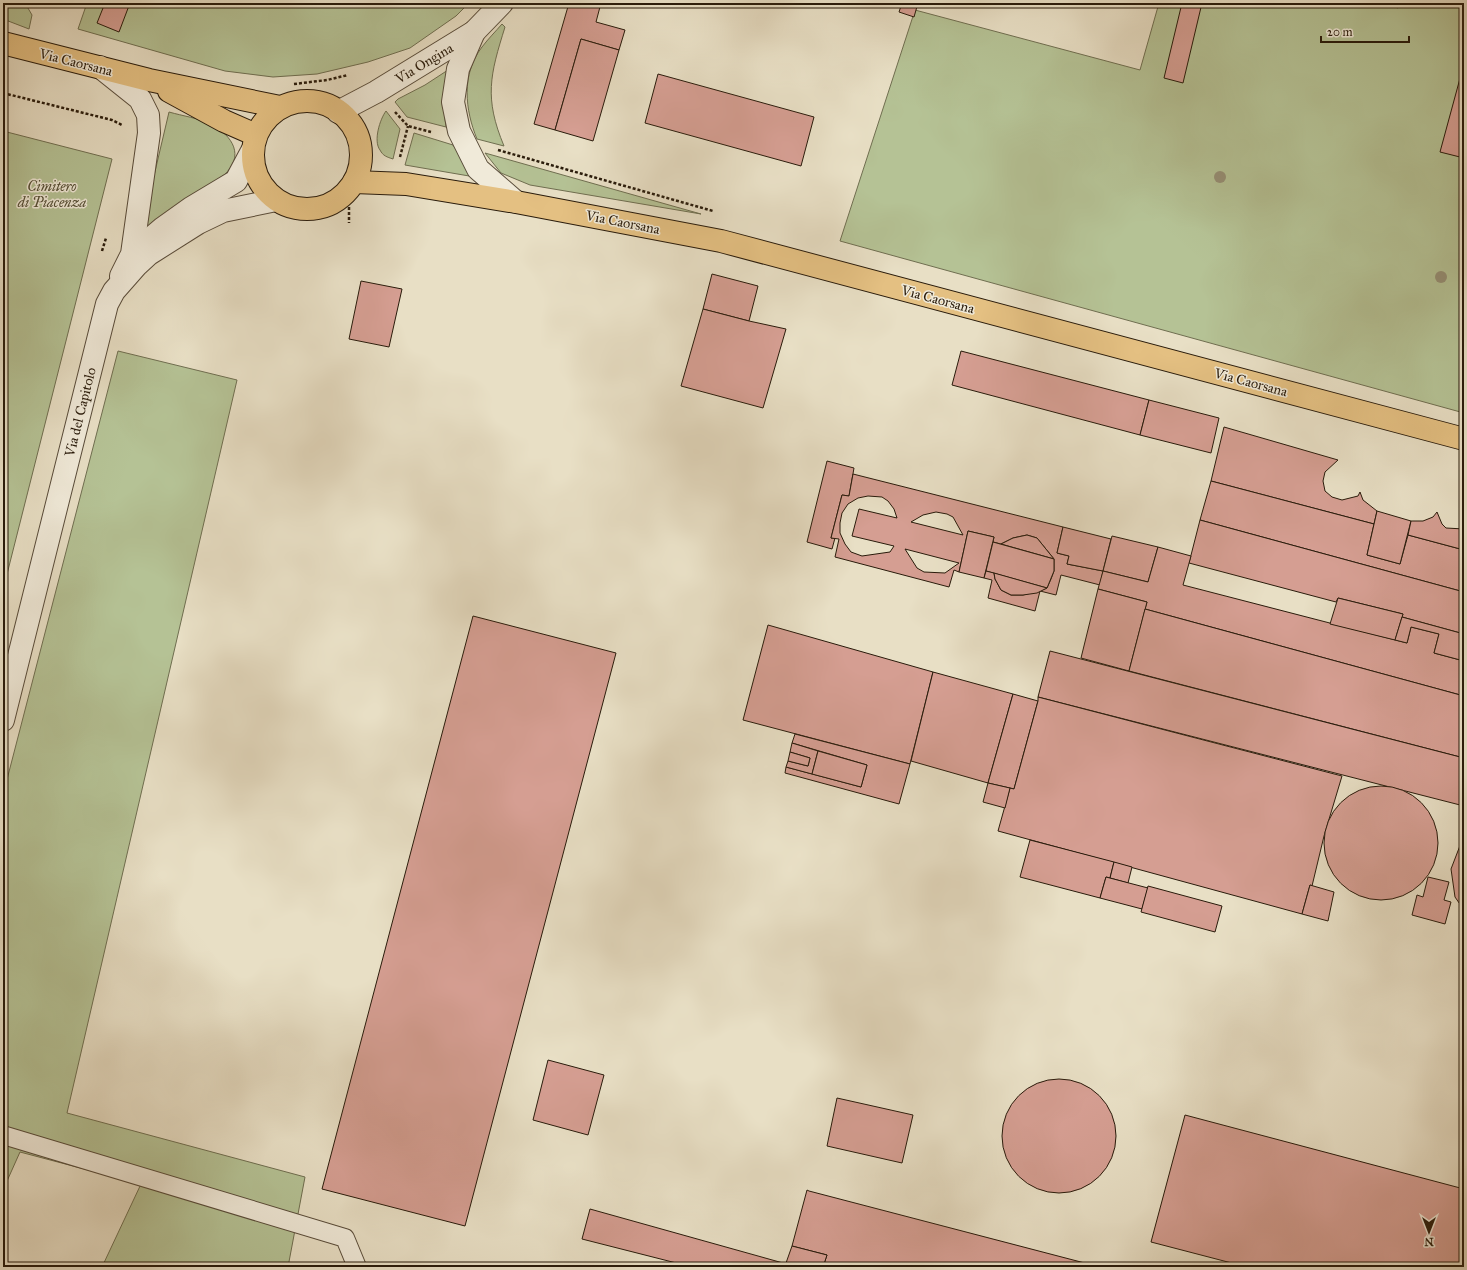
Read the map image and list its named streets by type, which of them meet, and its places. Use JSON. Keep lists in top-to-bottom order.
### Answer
{
  "streets": {
    "main road": ["Via Caorsana"],
    "street": ["Via Ongina", "Via del Capitolo"]
  },
  "crossings": [
    ["Via Ongina", "Via del Capitolo"]
  ],
  "parks": ["Cimitero di Piacenza"],
  "scale_bar": "20 m",
  "north": "bottom"
}
